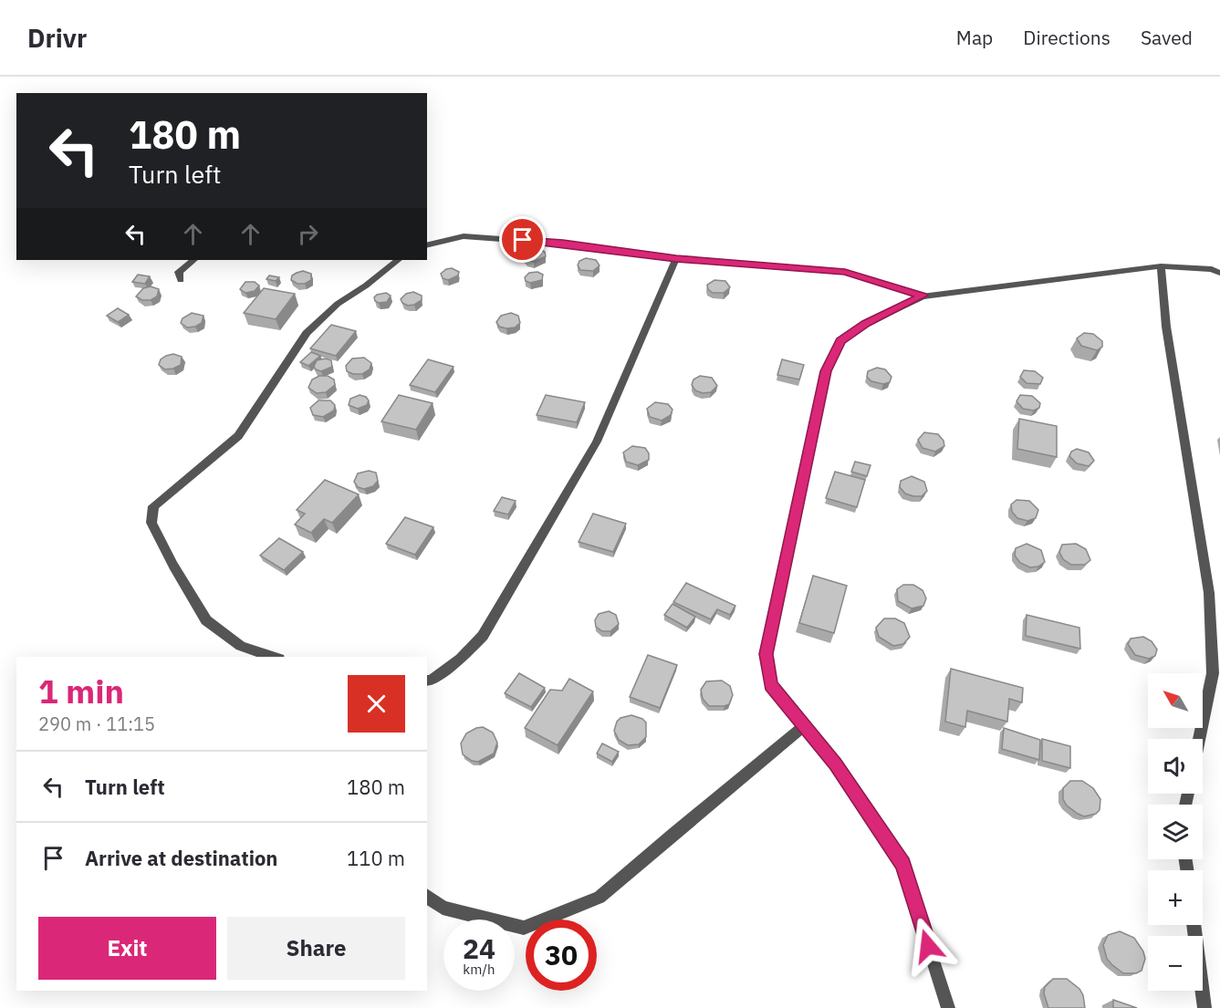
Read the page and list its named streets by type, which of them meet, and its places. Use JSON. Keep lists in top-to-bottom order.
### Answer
{
  "north": "top left",
  "page": {
    "header": "Drivr",
    "nav": ["Map", "Directions", "Saved"],
    "turn": ["180 m", "Turn left"],
    "heading": ["1 min", "290 m · 11:15"],
    "map_buttons": ["+", "−"],
    "list": [
      {
        "name": "Turn left",
        "value": "180 m"
      },
      {
        "name": "Arrive at destination",
        "value": "110 m"
      }
    ],
    "buttons": ["Exit", "Share"],
    "speed": "24 km/h",
    "limit": "30"
  }
}
